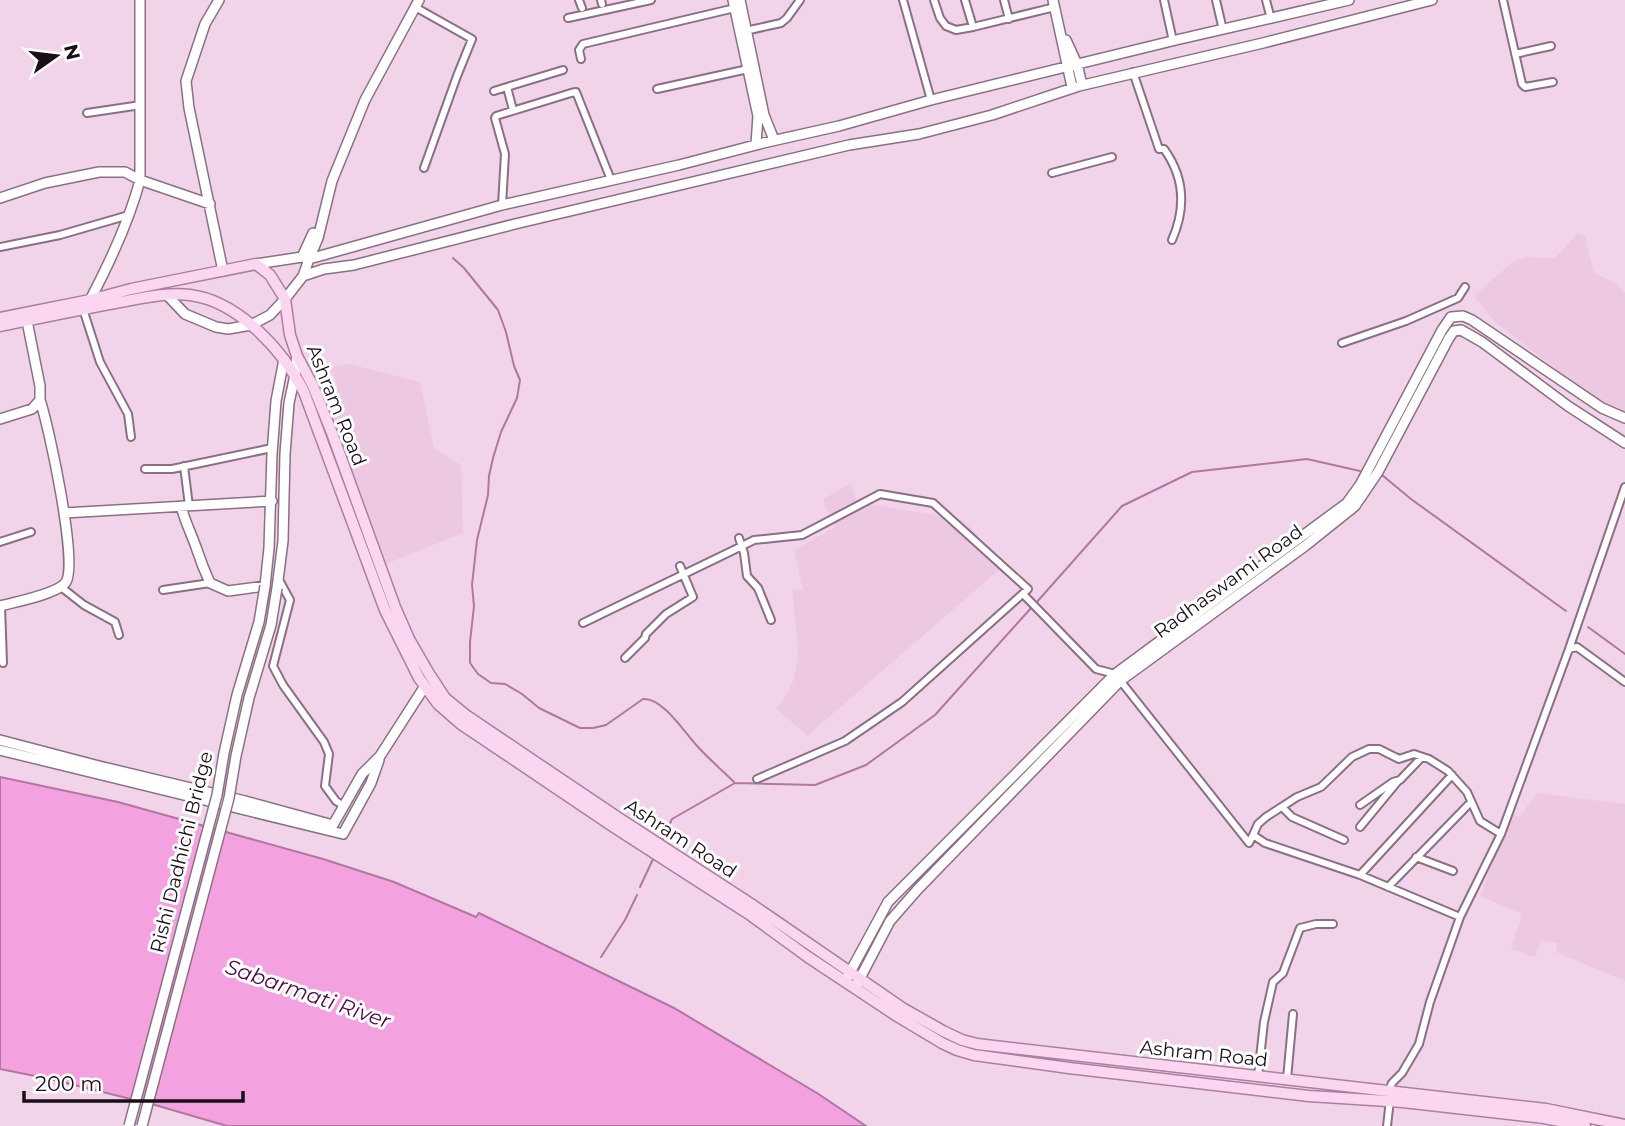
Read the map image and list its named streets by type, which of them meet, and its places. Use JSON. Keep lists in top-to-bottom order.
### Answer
{
  "streets": {
    "main road": ["Ashram Road"],
    "street": ["Radhaswami Road", "Rishi Dadhichi Bridge"]
  },
  "crossings": [
    ["Ashram Road", "Radhaswami Road"],
    ["Ashram Road", "Rishi Dadhichi Bridge"]
  ],
  "water": ["Sabarmati River"],
  "scale_bar": "200 m",
  "north": "right"
}
